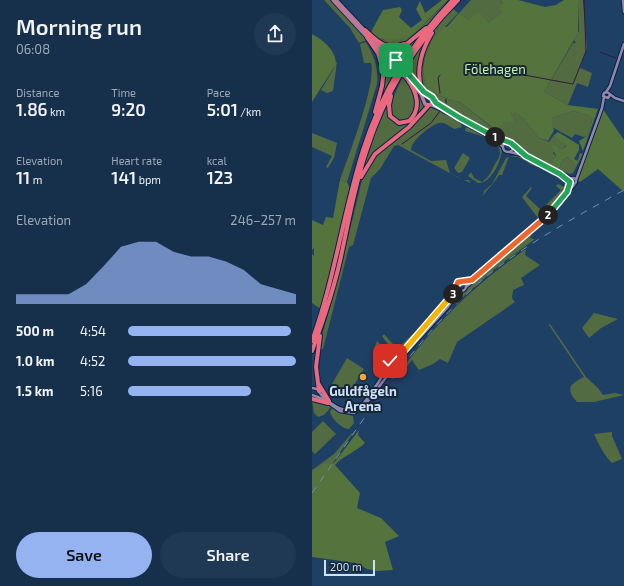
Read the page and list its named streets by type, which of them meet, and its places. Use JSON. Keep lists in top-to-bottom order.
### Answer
{
  "parks": ["Fölehagen"],
  "places": ["Guldfågeln Arena"],
  "scale_bar": "200 m",
  "page": {
    "heading": ["Morning run", "06:08"],
    "stats": [
      ["Distance", "1.86 km"],
      ["Time", "9:20"],
      ["Pace", "5:01 /km"],
      ["Elevation", "11 m"],
      ["Heart rate", "141 bpm"],
      ["kcal", "123"]
    ],
    "pins": ["1", "2", "3"],
    "chart": ["Elevation", "246–257 m"],
    "list": [
      {
        "name": "500 m",
        "note": "4:54"
      },
      {
        "name": "1.0 km",
        "note": "4:52"
      },
      {
        "name": "1.5 km",
        "note": "5:16"
      }
    ],
    "buttons": ["Save", "Share"],
    "scale": "200 m"
  }
}
